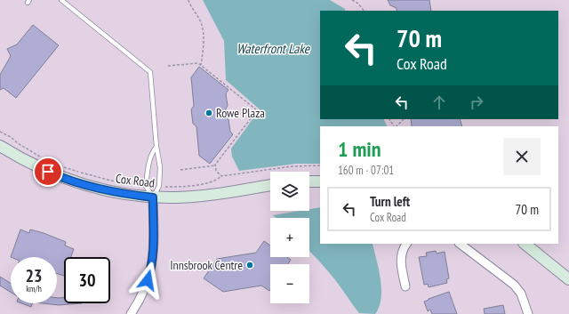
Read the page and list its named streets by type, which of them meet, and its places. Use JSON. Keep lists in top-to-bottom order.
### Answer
{
  "streets": {
    "main road": ["Cox Road"]
  },
  "water": ["Waterfront Lake"],
  "places": ["Rowe Plaza", "Innsbrook Centre"],
  "page": {
    "turn": ["70 m", "Cox Road"],
    "heading": ["1 min", "160 m · 07:01"],
    "map_buttons": ["+", "−"],
    "list": [
      {
        "name": "Turn left",
        "note": "Cox Road",
        "value": "70 m"
      }
    ],
    "speed": "23 km/h",
    "limit": "30"
  }
}
